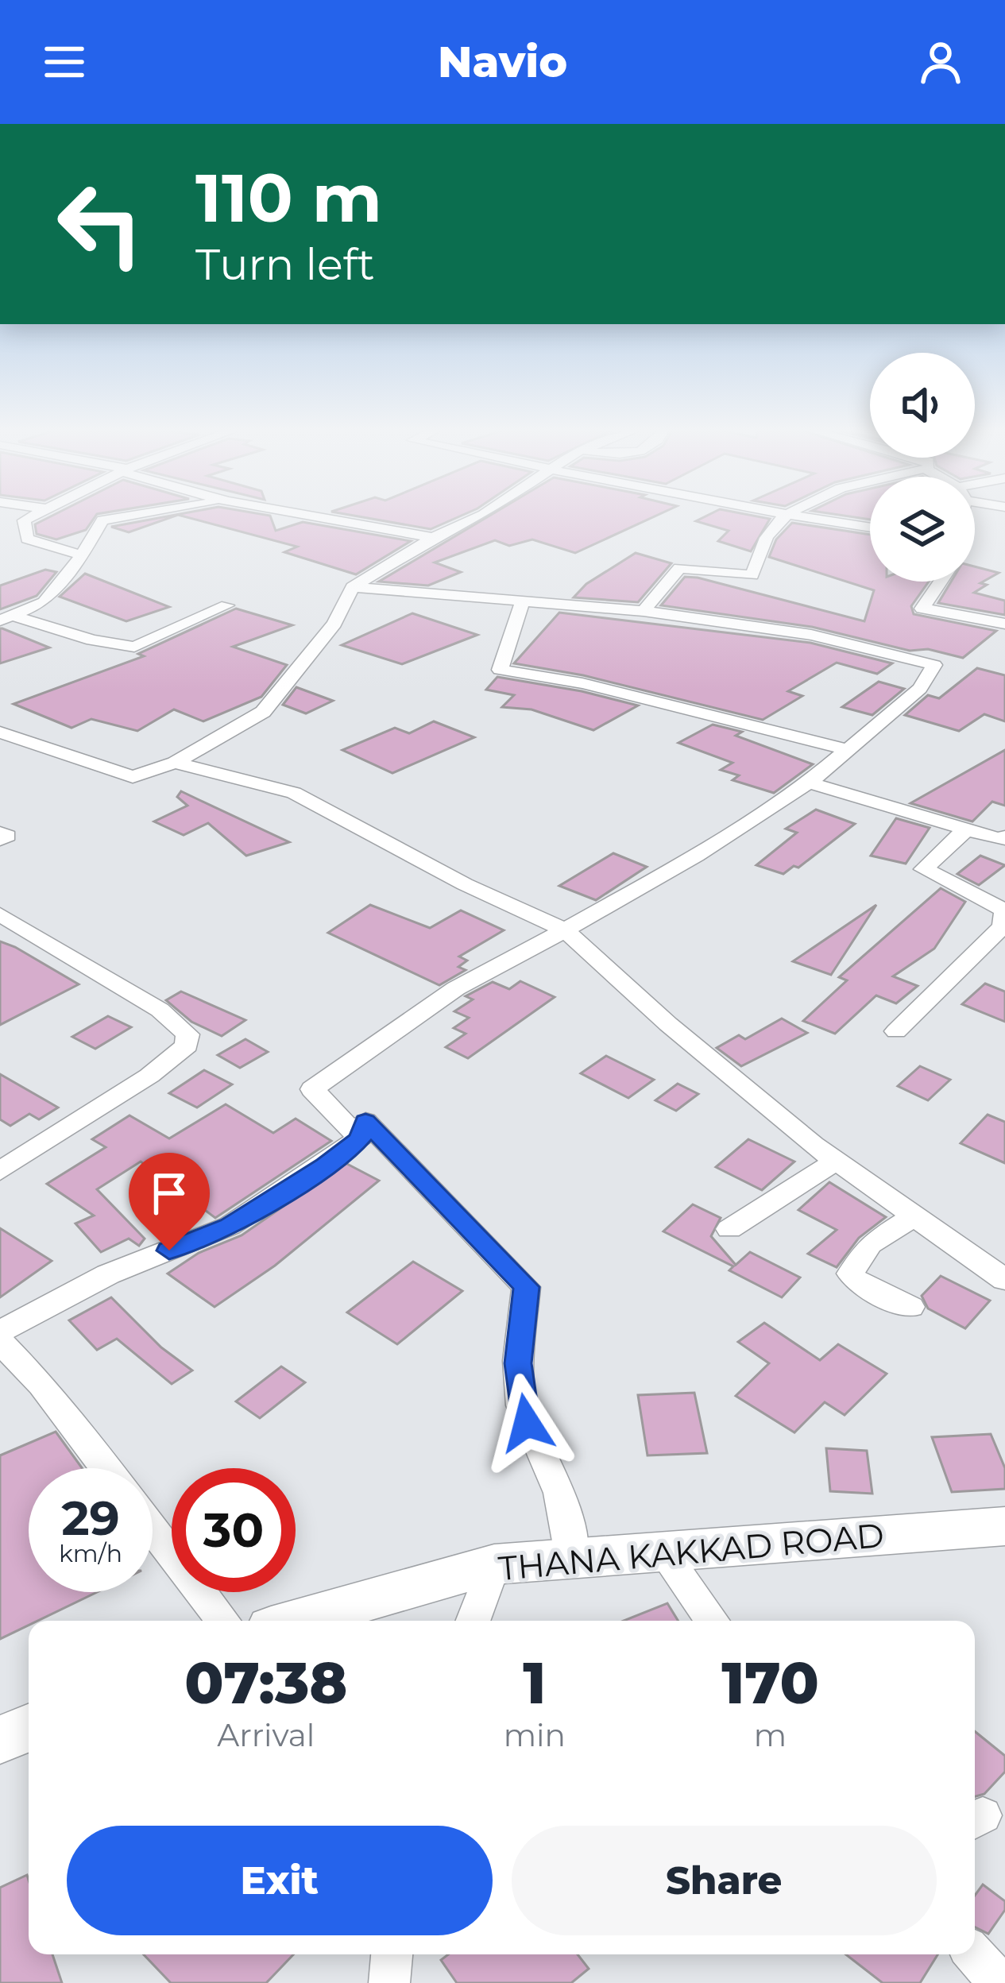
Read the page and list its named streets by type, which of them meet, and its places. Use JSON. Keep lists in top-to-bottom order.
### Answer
{
  "streets": {
    "main road": ["THANA KAKKAD ROAD"]
  },
  "page": {
    "header": "Navio",
    "turn": ["110 m", "Turn left"],
    "speed": "29 km/h",
    "limit": "30",
    "eta": [
      "07:38",
      "Arrival",
      "1",
      "min",
      "170",
      "m"
    ],
    "buttons": ["Exit", "Share"]
  }
}
